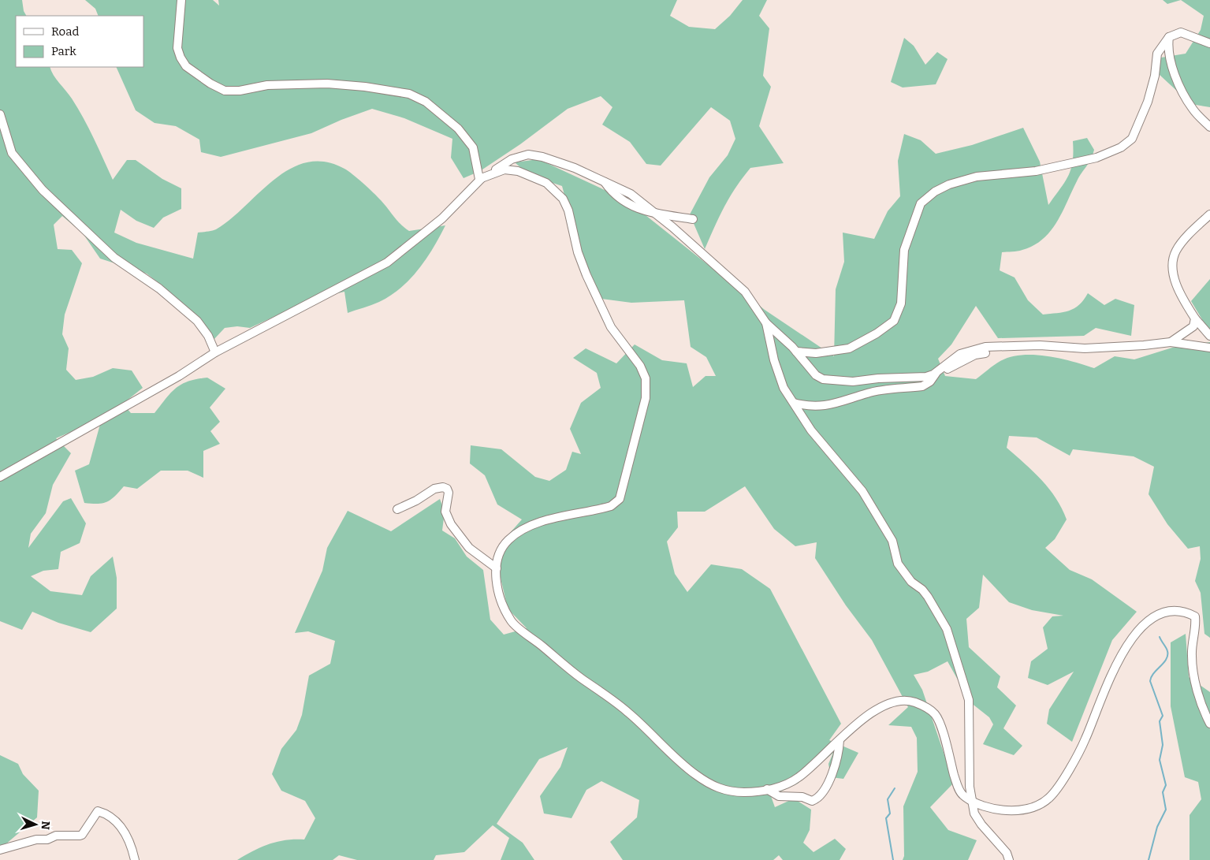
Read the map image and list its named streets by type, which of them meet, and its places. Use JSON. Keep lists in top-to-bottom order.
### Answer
{
  "legend": ["Road", "Park"],
  "north": "right"
}
